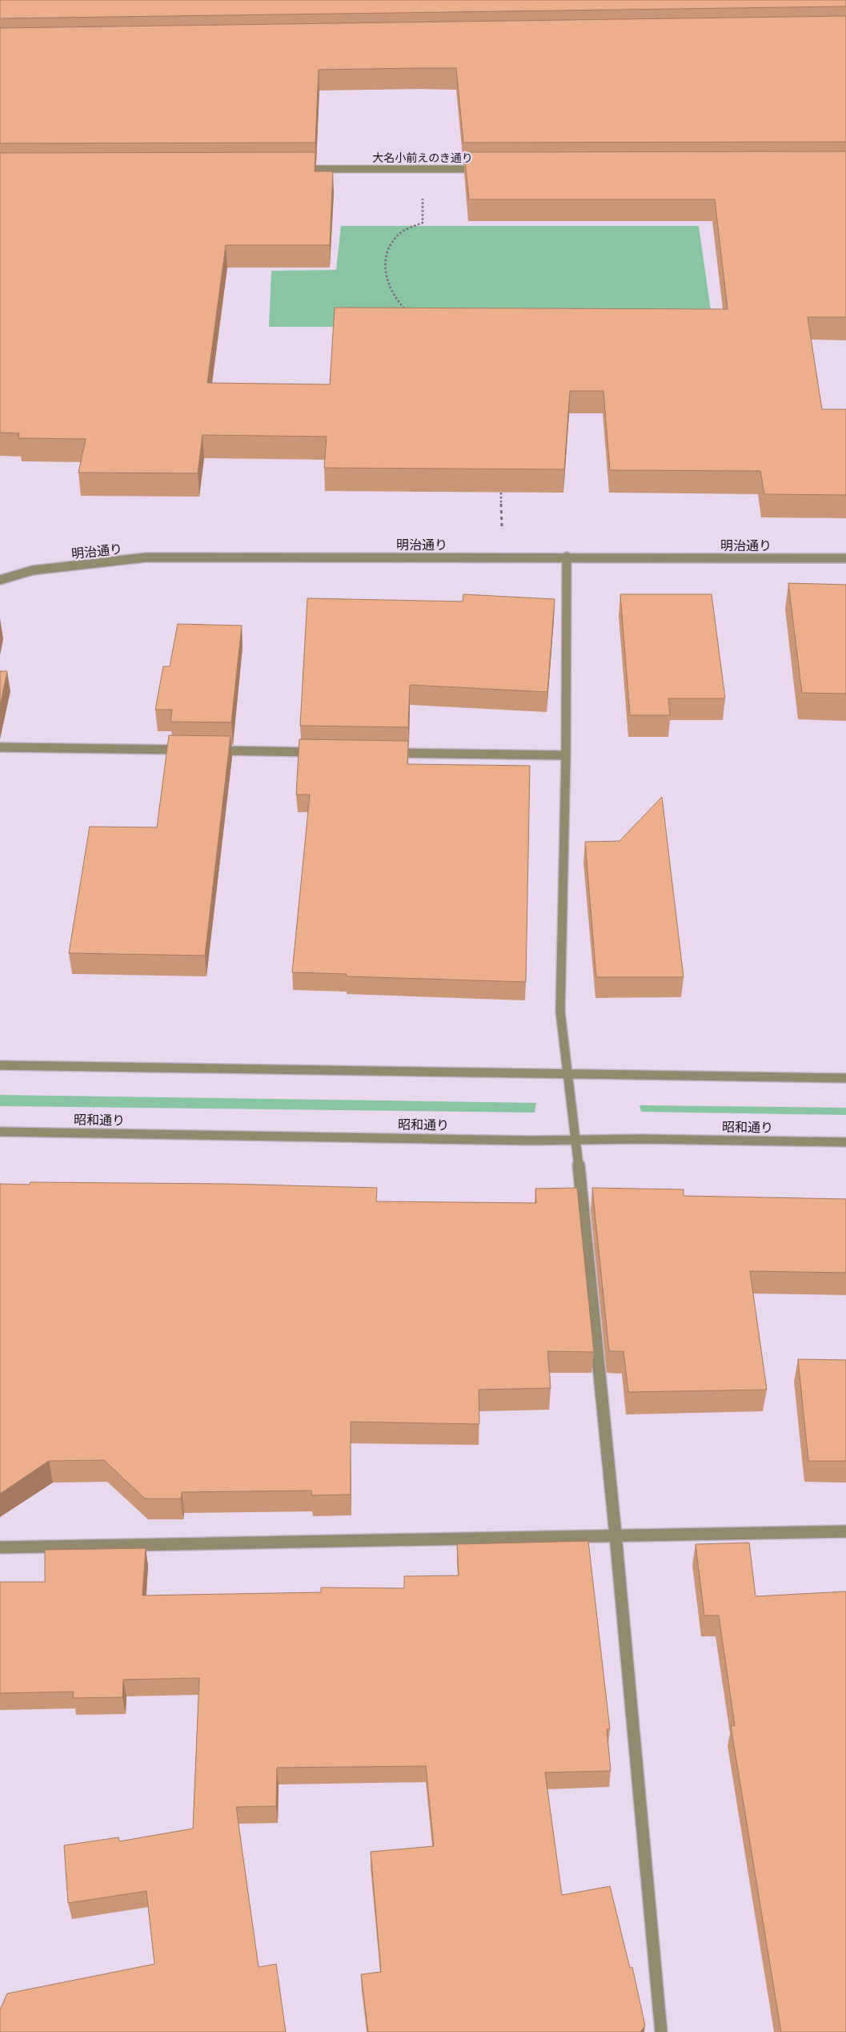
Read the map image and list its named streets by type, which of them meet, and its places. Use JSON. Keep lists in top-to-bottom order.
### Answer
{
  "streets": {
    "street": ["大名小前えのき通り", "明治通り", "昭和通り"]
  }
}
